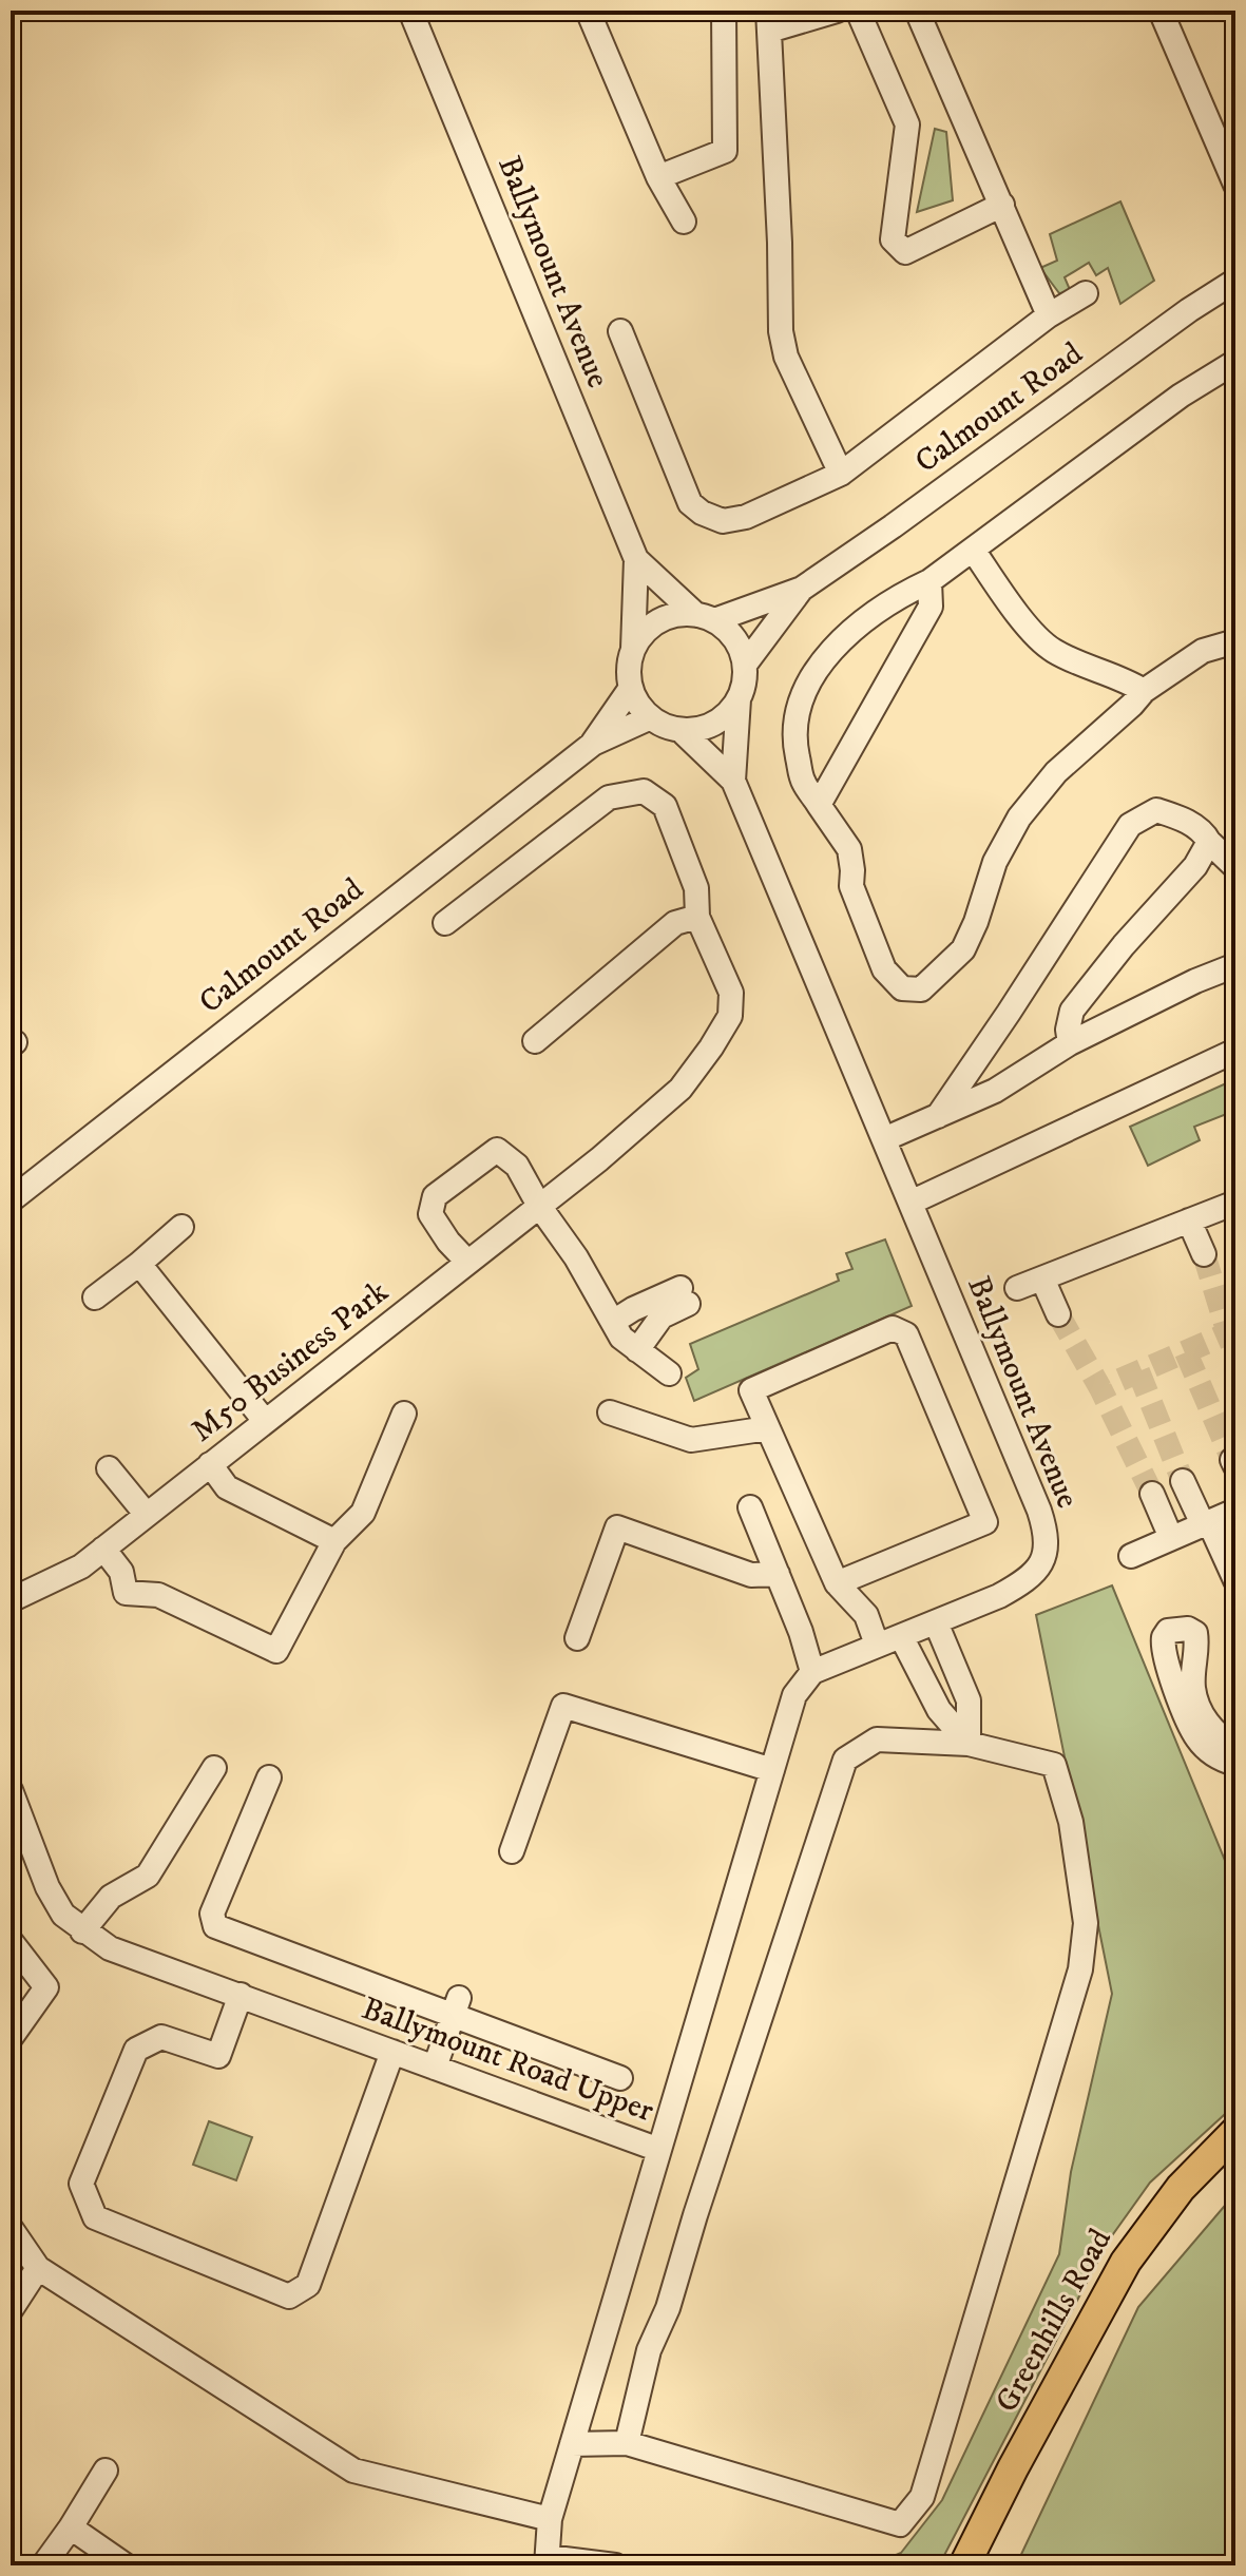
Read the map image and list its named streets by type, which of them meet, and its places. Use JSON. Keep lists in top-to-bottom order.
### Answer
{
  "streets": {
    "main road": ["Greenhills Road"],
    "street": [
      "Ballymount Avenue",
      "Calmount Road",
      "M50 Business Park",
      "Ballymount Road Upper"
    ]
  },
  "crossings": [
    ["Ballymount Avenue", "Calmount Road"]
  ]
}
